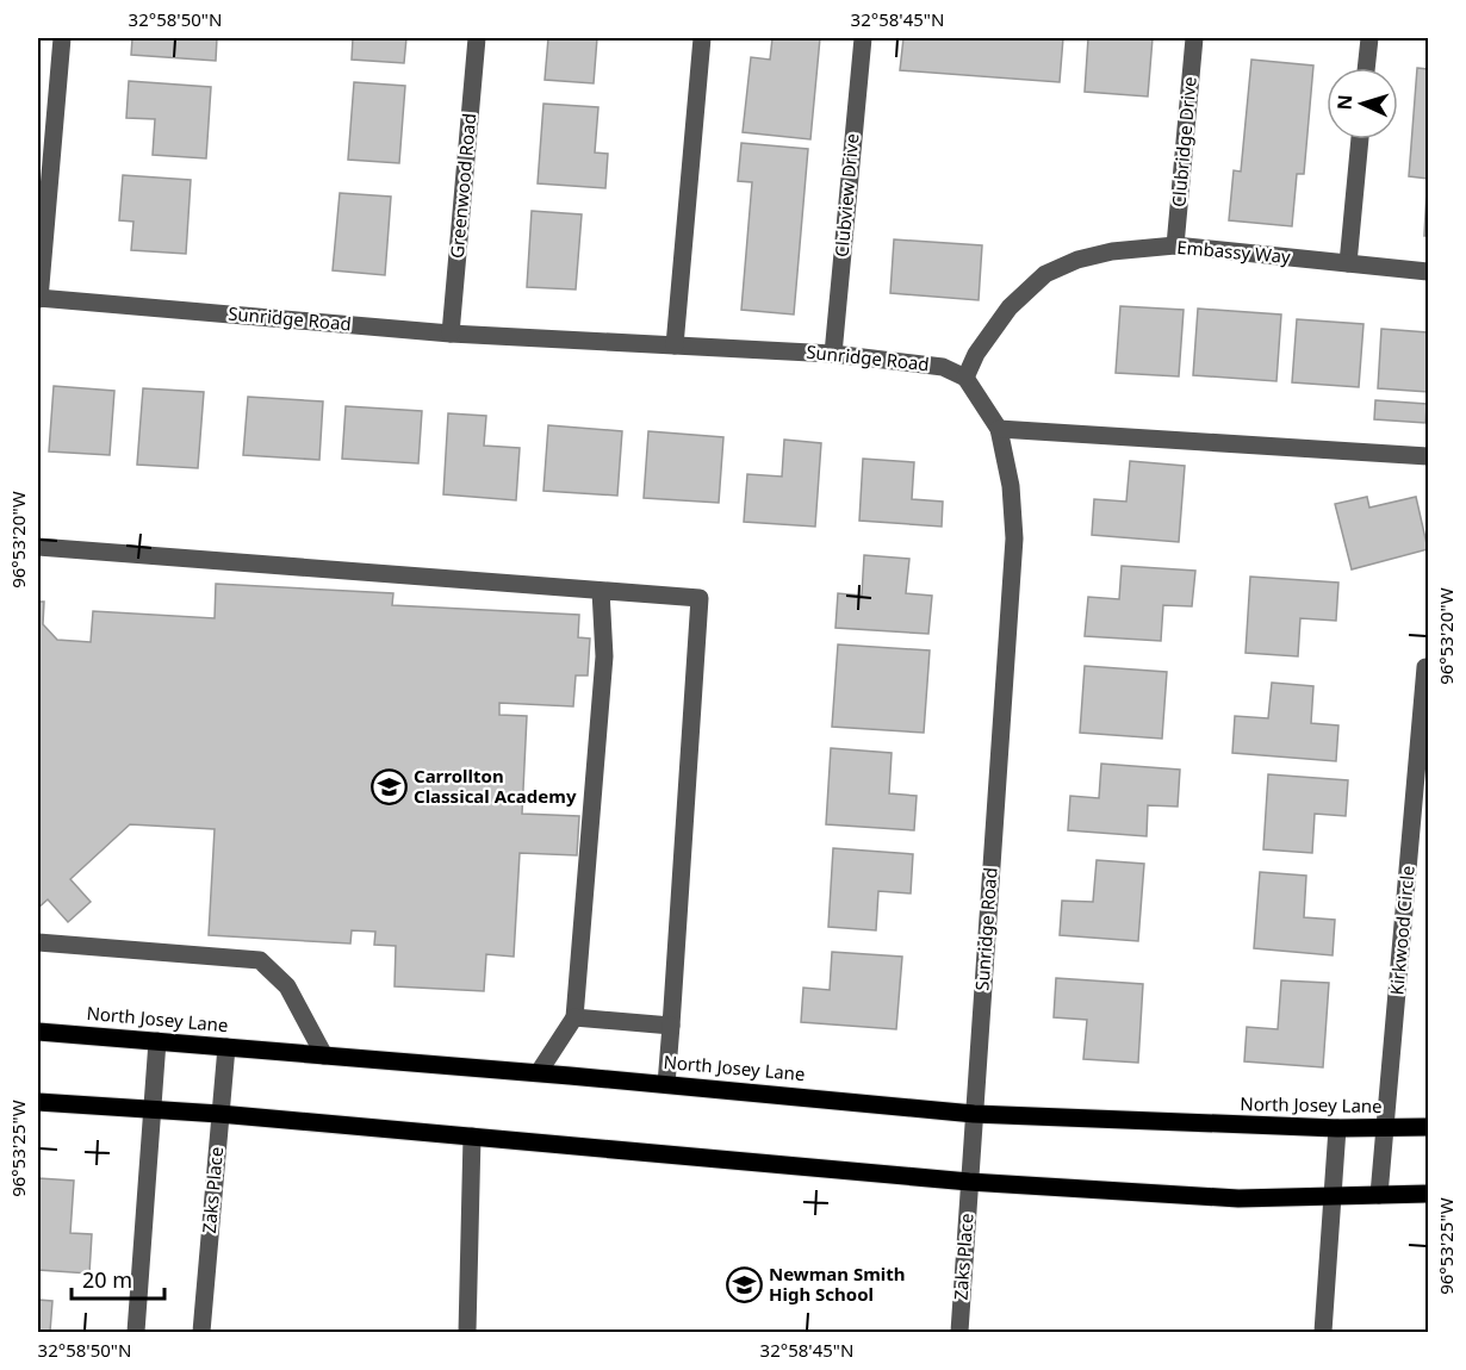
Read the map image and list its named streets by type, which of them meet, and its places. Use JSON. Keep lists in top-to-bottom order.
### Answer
{
  "streets": {
    "main road": ["North Josey Lane"],
    "street": [
      "Clubridge Drive",
      "Greenwood Road",
      "Clubview Drive",
      "Embassy Way",
      "Sunridge Road",
      "Kirkwood Circle",
      "Zaks Place"
    ]
  },
  "crossings": [
    ["Clubridge Drive", "Embassy Way"],
    ["Greenwood Road", "Sunridge Road"],
    ["Clubview Drive", "Sunridge Road"],
    ["Embassy Way", "Sunridge Road"],
    ["Sunridge Road", "North Josey Lane"],
    ["Sunridge Road", "Zaks Place"],
    ["Kirkwood Circle", "North Josey Lane"],
    ["North Josey Lane", "Zaks Place"]
  ],
  "places": {
    "school or university": ["Carrollton Classical Academy", "Newman Smith High School"]
  },
  "scale_bar": "20 m",
  "north": "left",
  "coordinates": [
    "32°58'50\"N",
    "32°58'45\"N",
    "96°53'20\"W",
    "96°53'25\"W"
  ]
}
